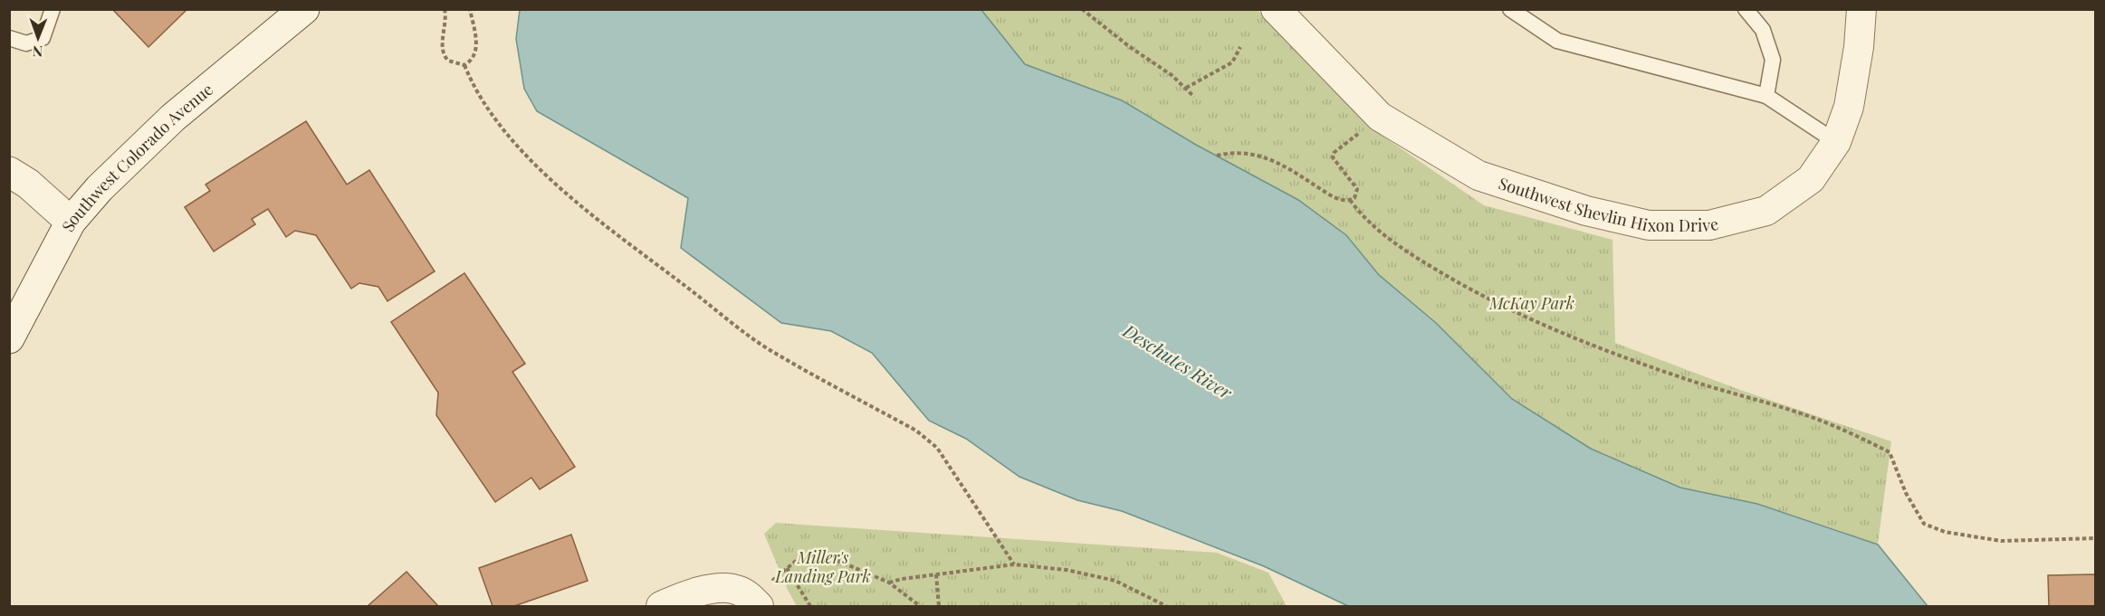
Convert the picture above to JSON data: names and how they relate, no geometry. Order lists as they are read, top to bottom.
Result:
{
  "streets": {
    "main road": ["Southwest Colorado Avenue"],
    "street": ["Southwest Shevlin Hixon Drive"]
  },
  "water": ["Deschutes River"],
  "parks": ["McKay Park", "Miller's Landing Park"],
  "north": "bottom"
}
